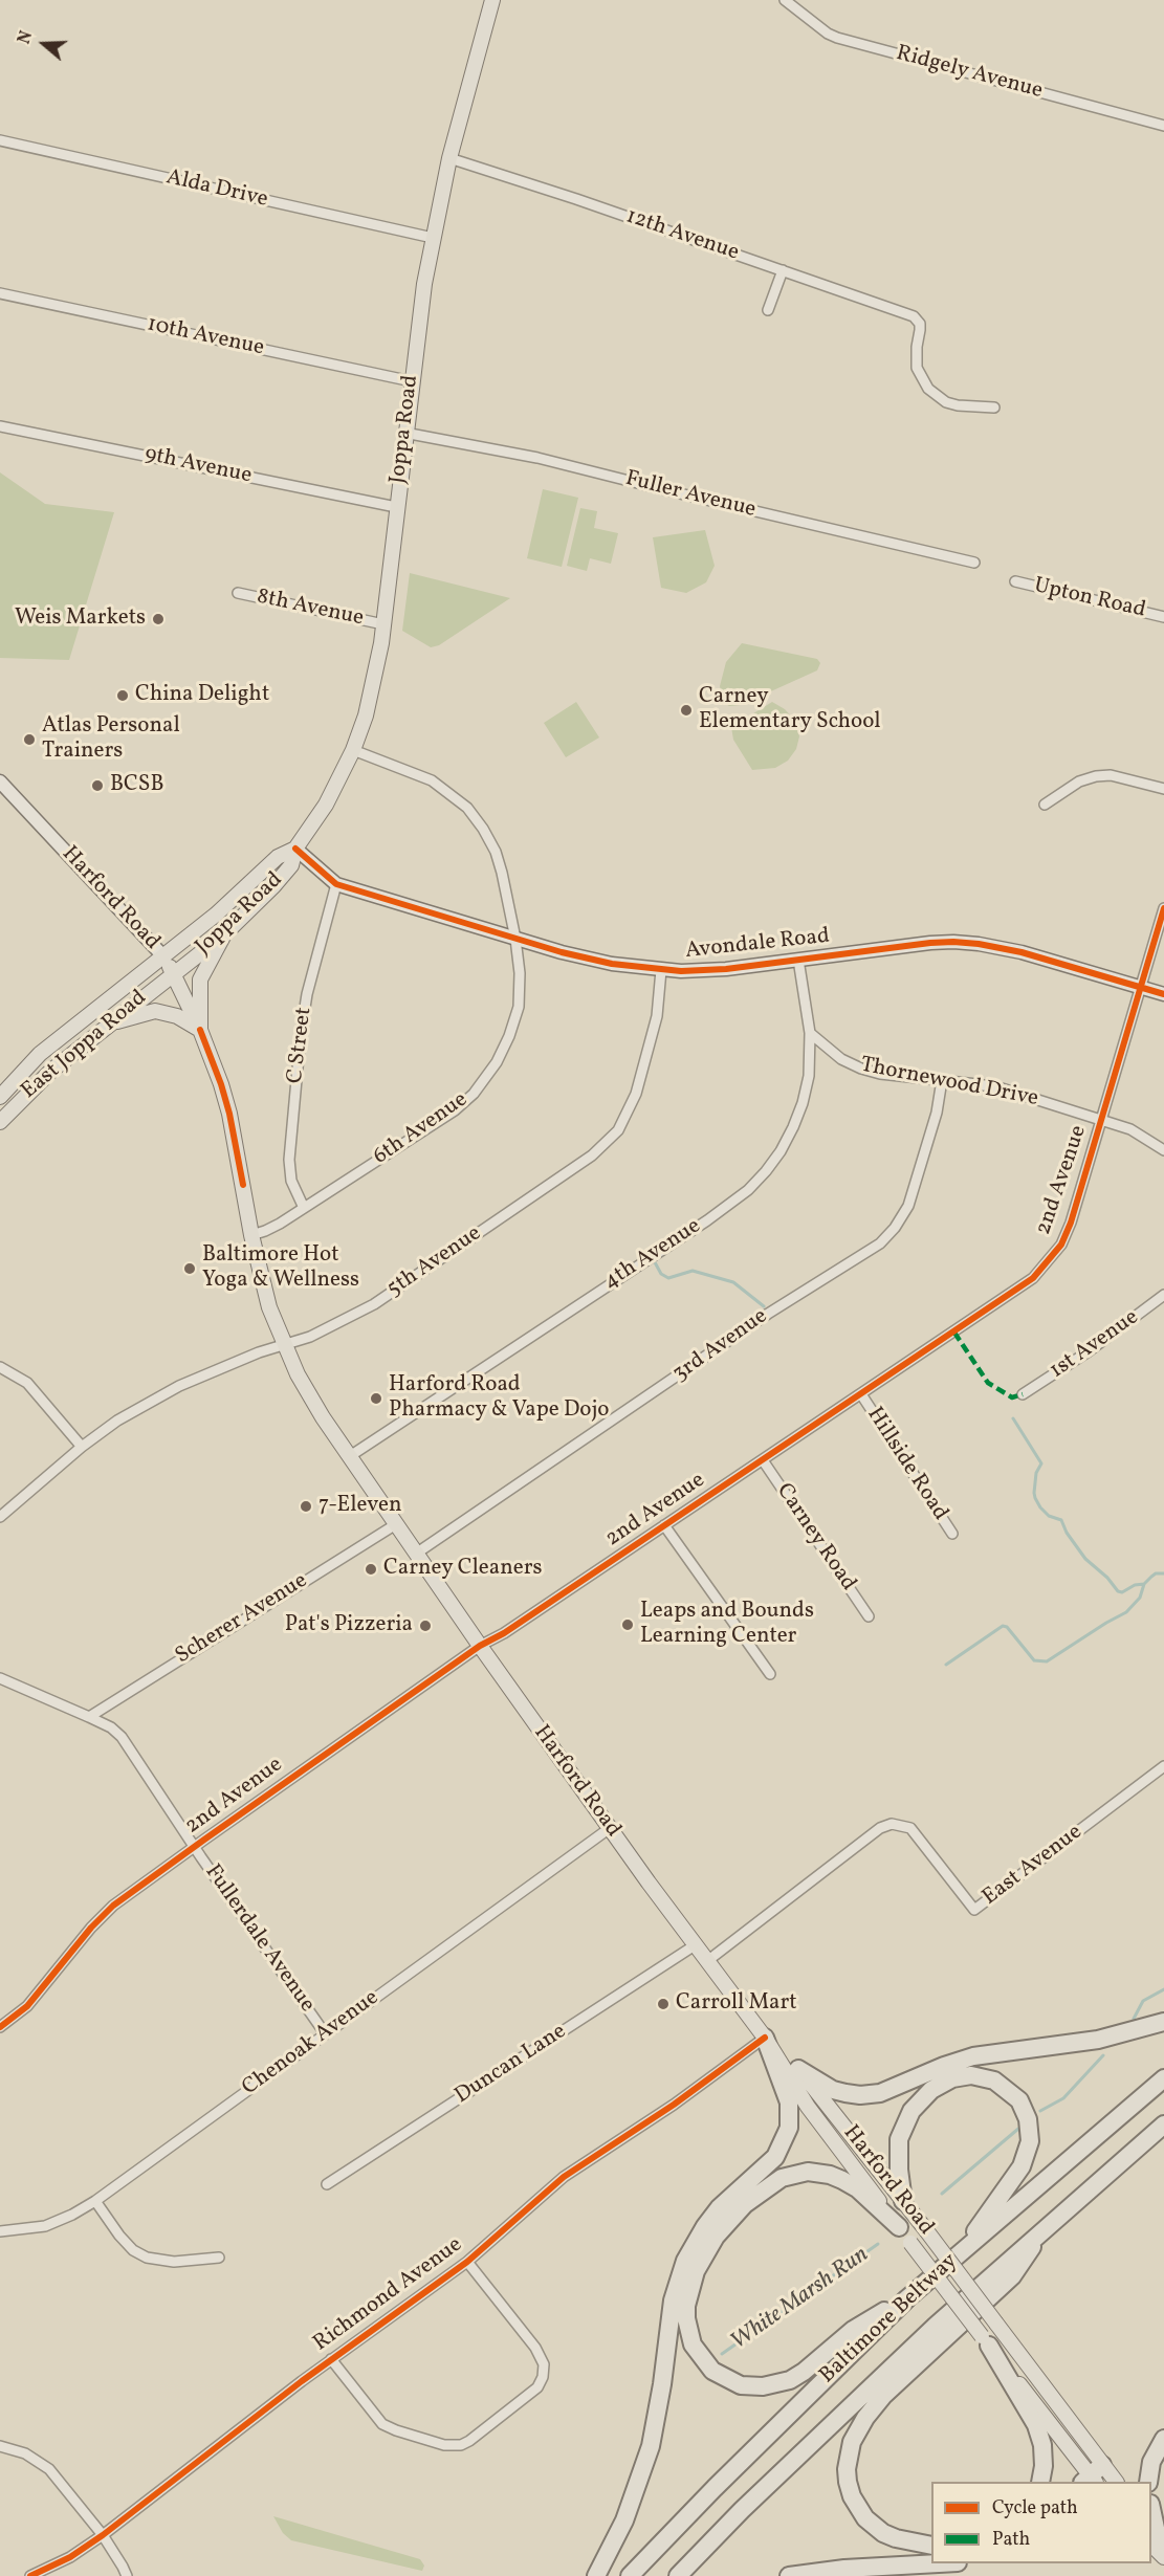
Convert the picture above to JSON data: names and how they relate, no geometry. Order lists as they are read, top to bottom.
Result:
{
  "streets": {
    "highway": ["Baltimore Beltway"],
    "main road": ["Joppa Road", "Harford Road", "East Joppa Road"],
    "street": [
      "Ridgely Avenue",
      "Alda Drive",
      "12th Avenue",
      "10th Avenue",
      "9th Avenue",
      "Fuller Avenue",
      "Upton Road",
      "8th Avenue",
      "Avondale Road",
      "C Street",
      "Thornewood Drive",
      "6th Avenue",
      "2nd Avenue",
      "4th Avenue",
      "5th Avenue",
      "1st Avenue",
      "3rd Avenue",
      "Hillside Road",
      "Carney Road",
      "Scherer Avenue",
      "East Avenue",
      "Fullerdale Avenue",
      "Chenoak Avenue",
      "Duncan Lane",
      "Richmond Avenue"
    ]
  },
  "crossings": [
    ["Alda Drive", "Joppa Road"],
    ["12th Avenue", "Joppa Road"],
    ["10th Avenue", "Joppa Road"],
    ["Joppa Road", "9th Avenue"],
    ["Joppa Road", "Fuller Avenue"],
    ["Joppa Road", "8th Avenue"],
    ["Joppa Road", "Harford Road"],
    ["Joppa Road", "Avondale Road"],
    ["Joppa Road", "East Joppa Road"],
    ["Joppa Road", "6th Avenue"],
    ["Harford Road", "East Joppa Road"],
    ["Harford Road", "6th Avenue"],
    ["Harford Road", "2nd Avenue"],
    ["Harford Road", "4th Avenue"],
    ["Harford Road", "5th Avenue"],
    ["Harford Road", "3rd Avenue"],
    ["Harford Road", "Scherer Avenue"],
    ["Harford Road", "East Avenue"],
    ["Harford Road", "Chenoak Avenue"],
    ["Harford Road", "Duncan Lane"],
    ["Harford Road", "Richmond Avenue"],
    ["Avondale Road", "C Street"],
    ["Avondale Road", "6th Avenue"],
    ["Avondale Road", "2nd Avenue"],
    ["Avondale Road", "4th Avenue"],
    ["Avondale Road", "5th Avenue"],
    ["C Street", "6th Avenue"],
    ["Thornewood Drive", "2nd Avenue"],
    ["Thornewood Drive", "4th Avenue"],
    ["Thornewood Drive", "3rd Avenue"],
    ["2nd Avenue", "Hillside Road"],
    ["2nd Avenue", "Carney Road"],
    ["2nd Avenue", "Fullerdale Avenue"],
    ["Scherer Avenue", "Fullerdale Avenue"],
    ["Fullerdale Avenue", "Chenoak Avenue"]
  ],
  "water": ["White Marsh Run"],
  "places": [
    "Weis Markets",
    "China Delight",
    "Carney Elementary School",
    "Atlas Personal Trainers",
    "BCSB",
    "Baltimore Hot Yoga & Wellness",
    "Harford Road Pharmacy & Vape Dojo",
    "7-Eleven",
    "Carney Cleaners",
    "Leaps and Bounds Learning Center",
    "Pat's Pizzeria",
    "Carroll Mart"
  ],
  "legend": ["Cycle path", "Path"],
  "north": "left"
}
